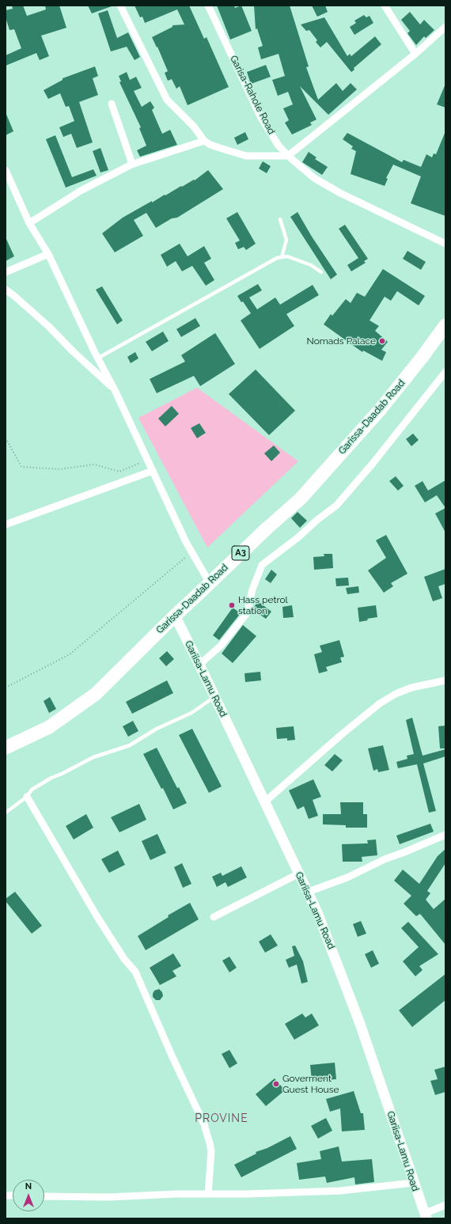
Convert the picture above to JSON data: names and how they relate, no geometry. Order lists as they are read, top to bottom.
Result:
{
  "streets": {
    "highway": ["Garissa-Daadab Road", "A3"],
    "street": ["Garisa-Rahole Road", "Gariisa-Lamu Road"]
  },
  "crossings": [
    ["Garissa-Daadab Road", "Gariisa-Lamu Road"]
  ],
  "districts": ["PROVINE"],
  "places": ["Nomads Palace", "Hass petrol station", "Goverment Guest House"],
  "north": "top"
}
